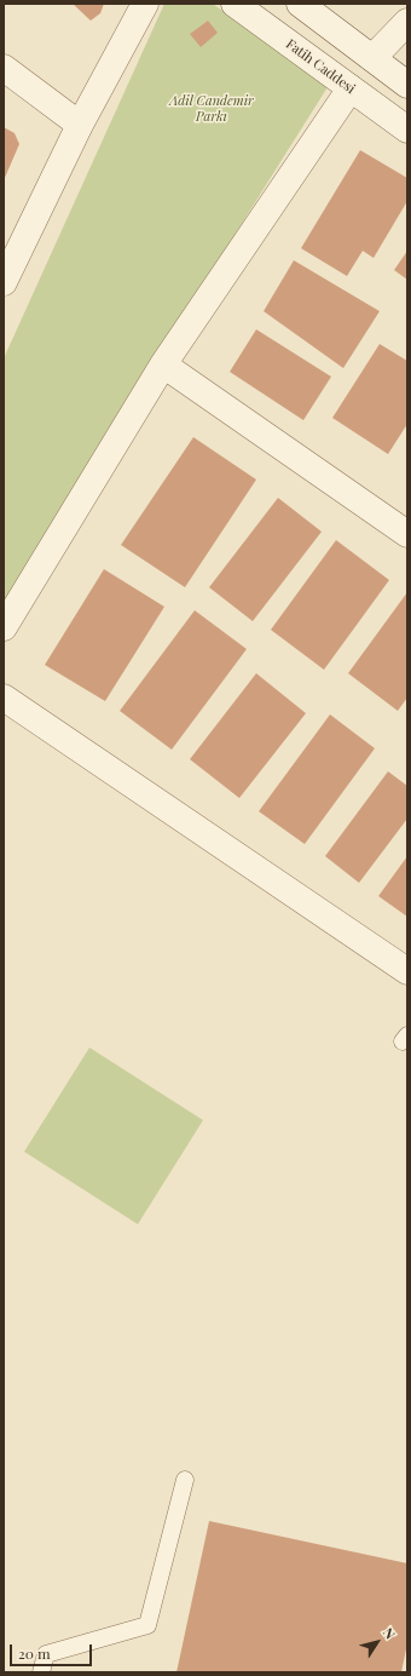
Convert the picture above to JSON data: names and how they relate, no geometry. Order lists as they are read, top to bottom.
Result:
{
  "streets": {
    "street": ["Fatih Caddesi"]
  },
  "parks": ["Adil Candemir Parkı"],
  "scale_bar": "20 m",
  "north": "top right"
}
